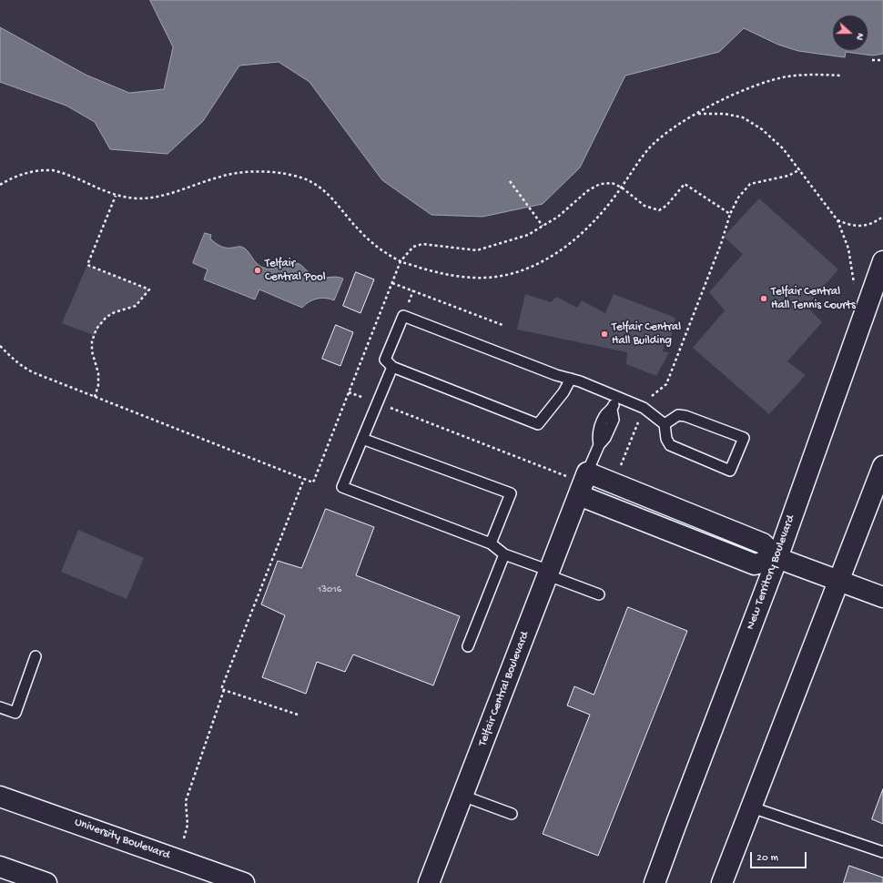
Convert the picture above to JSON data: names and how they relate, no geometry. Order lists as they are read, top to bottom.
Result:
{
  "streets": {
    "main road": ["New Territory Boulevard", "Telfair Central Boulevard", "University Boulevard"]
  },
  "places": ["Telfair Central Pool", "Telfair Central Hall Tennis Courts", "Telfair Central Hall Building"],
  "house_numbers": ["13016"],
  "scale_bar": "20 m",
  "north": "right"
}
